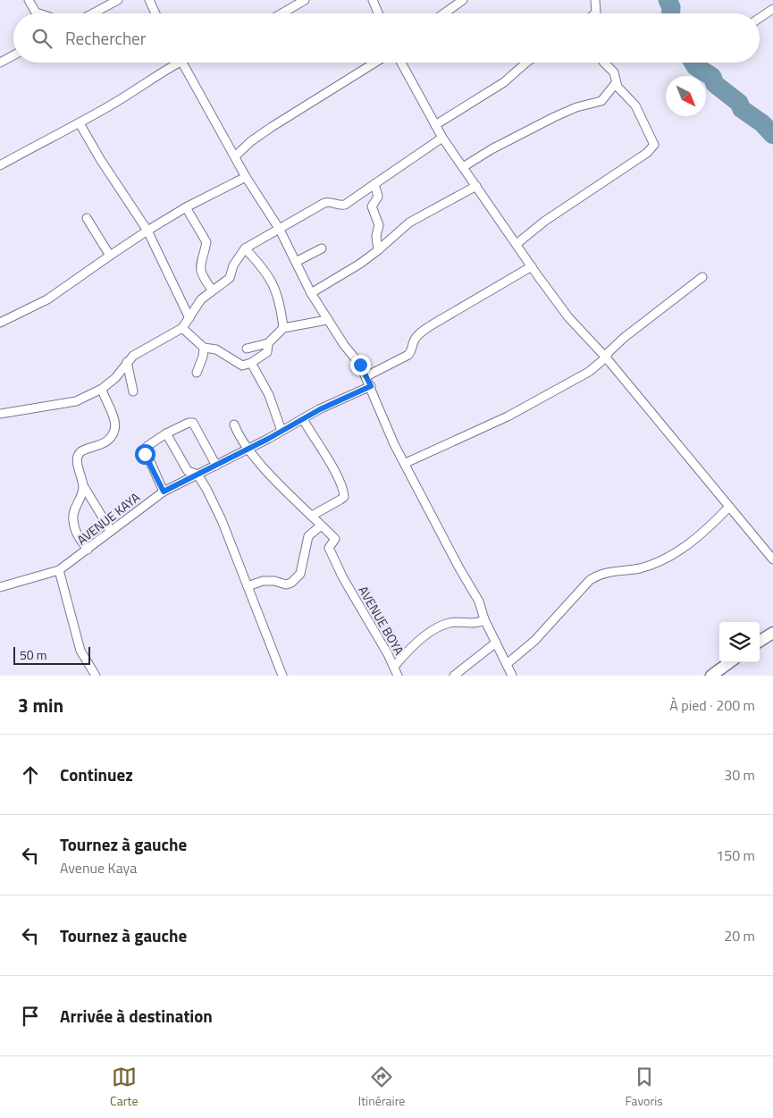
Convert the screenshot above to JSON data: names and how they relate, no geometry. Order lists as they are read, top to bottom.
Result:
{
  "streets": {
    "street": ["AVENUE KAYA", "AVENUE BOYA"]
  },
  "scale_bar": "50 m",
  "north": "bottom right",
  "page": {
    "search": "Rechercher",
    "scale": "50 m",
    "heading": ["3 min", "À pied · 200 m"],
    "list": [
      ["Continuez", "30 m"],
      ["Tournez à gauche", "Avenue Kaya", "150 m"],
      ["Tournez à gauche", "20 m"],
      "Arrivée à destination"
    ],
    "nav": ["Carte", "Itinéraire", "Favoris"]
  }
}
